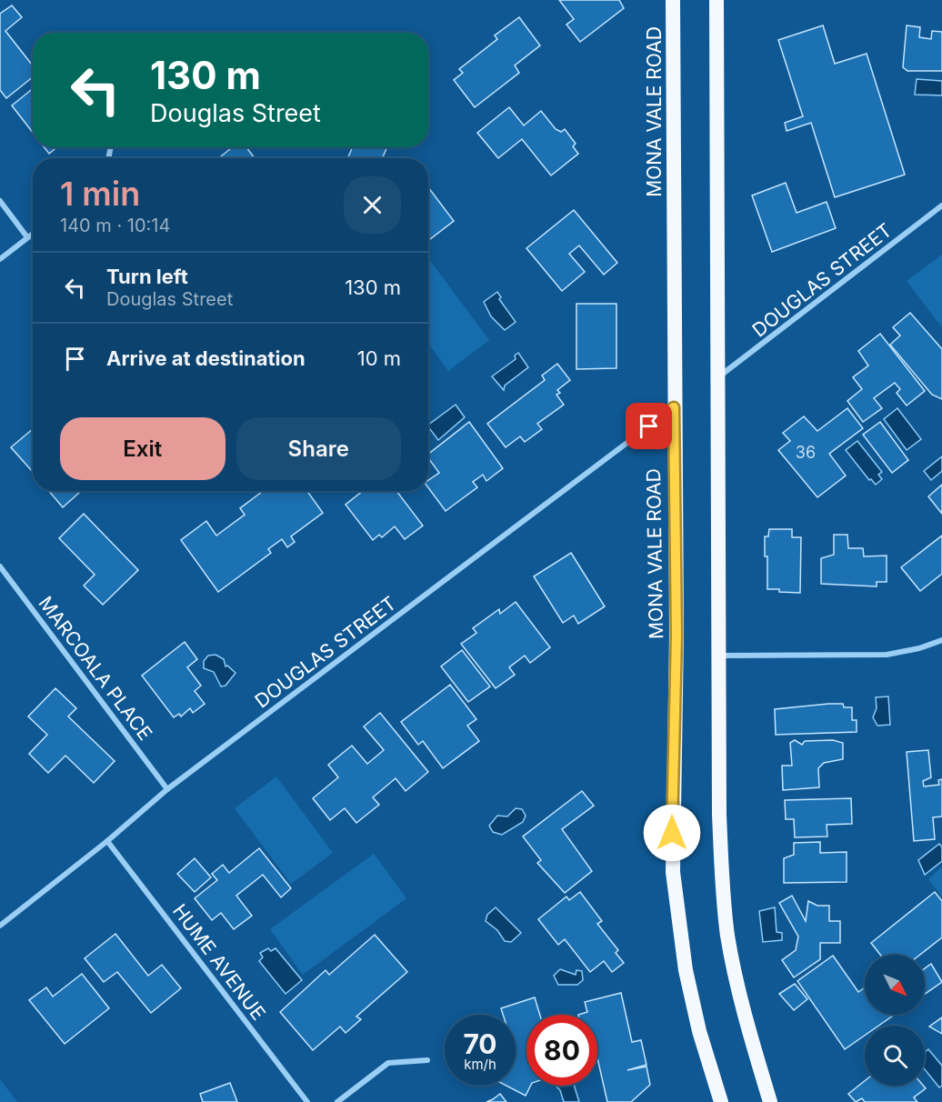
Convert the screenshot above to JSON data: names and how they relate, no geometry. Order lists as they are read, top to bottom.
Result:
{
  "streets": {
    "highway": ["MONA VALE ROAD"],
    "street": ["DOUGLAS STREET", "MARCOALA PLACE", "HUME AVENUE"]
  },
  "crossings": [
    ["MONA VALE ROAD", "DOUGLAS STREET"],
    ["DOUGLAS STREET", "MARCOALA PLACE"],
    ["DOUGLAS STREET", "HUME AVENUE"]
  ],
  "house_numbers": ["36"],
  "north": "bottom right",
  "page": {
    "turn": ["130 m", "Douglas Street"],
    "heading": ["1 min", "140 m · 10:14"],
    "list": [
      {
        "name": "Turn left",
        "note": "Douglas Street",
        "value": "130 m"
      },
      {
        "name": "Arrive at destination",
        "value": "10 m"
      }
    ],
    "buttons": ["Exit", "Share"],
    "speed": "70 km/h",
    "limit": "80"
  }
}
